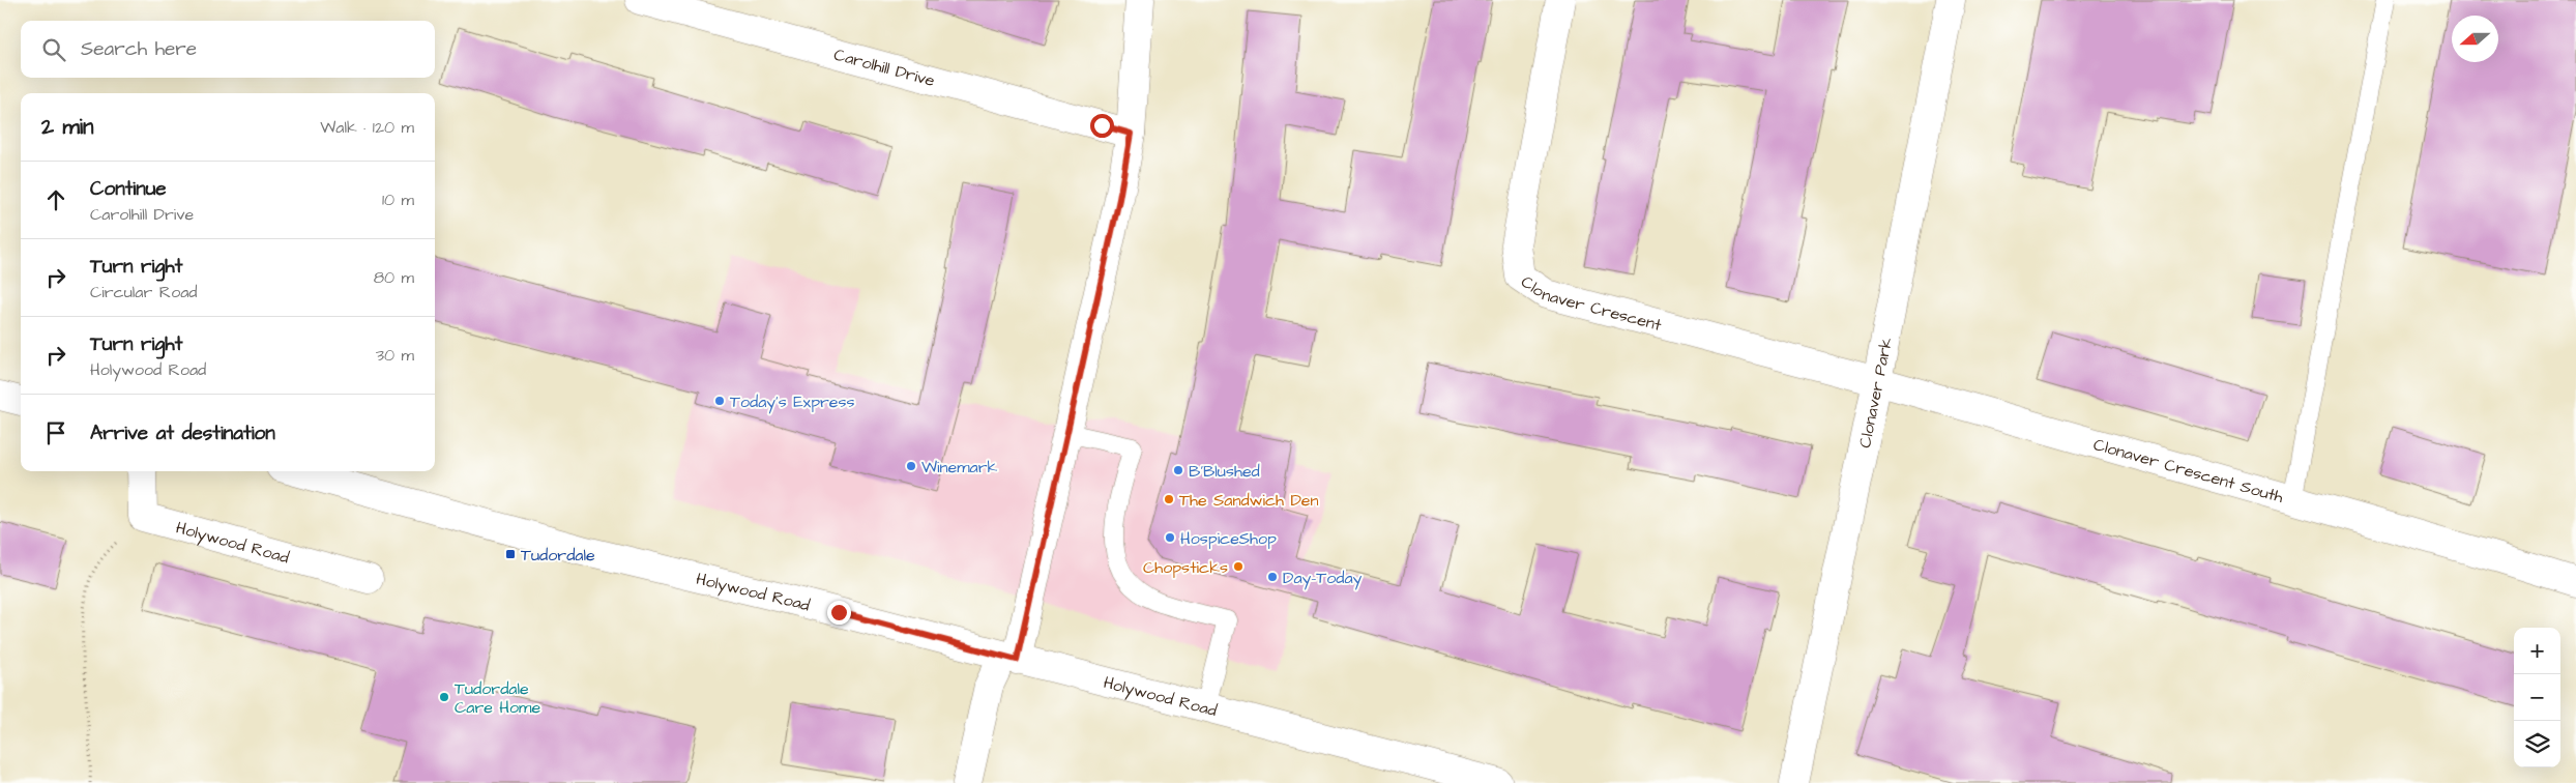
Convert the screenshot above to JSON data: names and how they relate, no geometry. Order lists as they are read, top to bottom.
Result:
{
  "streets": {
    "street": [
      "Carolhill Drive",
      "Clonaver Crescent",
      "Clonaver Park",
      "Clonaver Crescent South",
      "Holywood Road"
    ]
  },
  "crossings": [
    ["Clonaver Crescent", "Clonaver Park"],
    ["Clonaver Crescent", "Clonaver Crescent South"],
    ["Clonaver Park", "Clonaver Crescent South"]
  ],
  "places": {
    "other": [
      "Today's Express",
      "Winemark",
      "B'Blushed",
      "The Sandwich Den",
      "HospiceShop",
      "Chopsticks",
      "Day-Today",
      "Tudordale Care Home"
    ],
    "transit": ["Tudordale"]
  },
  "north": "left",
  "page": {
    "search": "Search here",
    "heading": ["2 min", "Walk · 120 m"],
    "list": [
      ["Continue", "Carolhill Drive", "10 m"],
      ["Turn right", "Circular Road", "80 m"],
      ["Turn right", "Holywood Road", "30 m"],
      "Arrive at destination"
    ],
    "map_buttons": ["+", "−"]
  }
}
